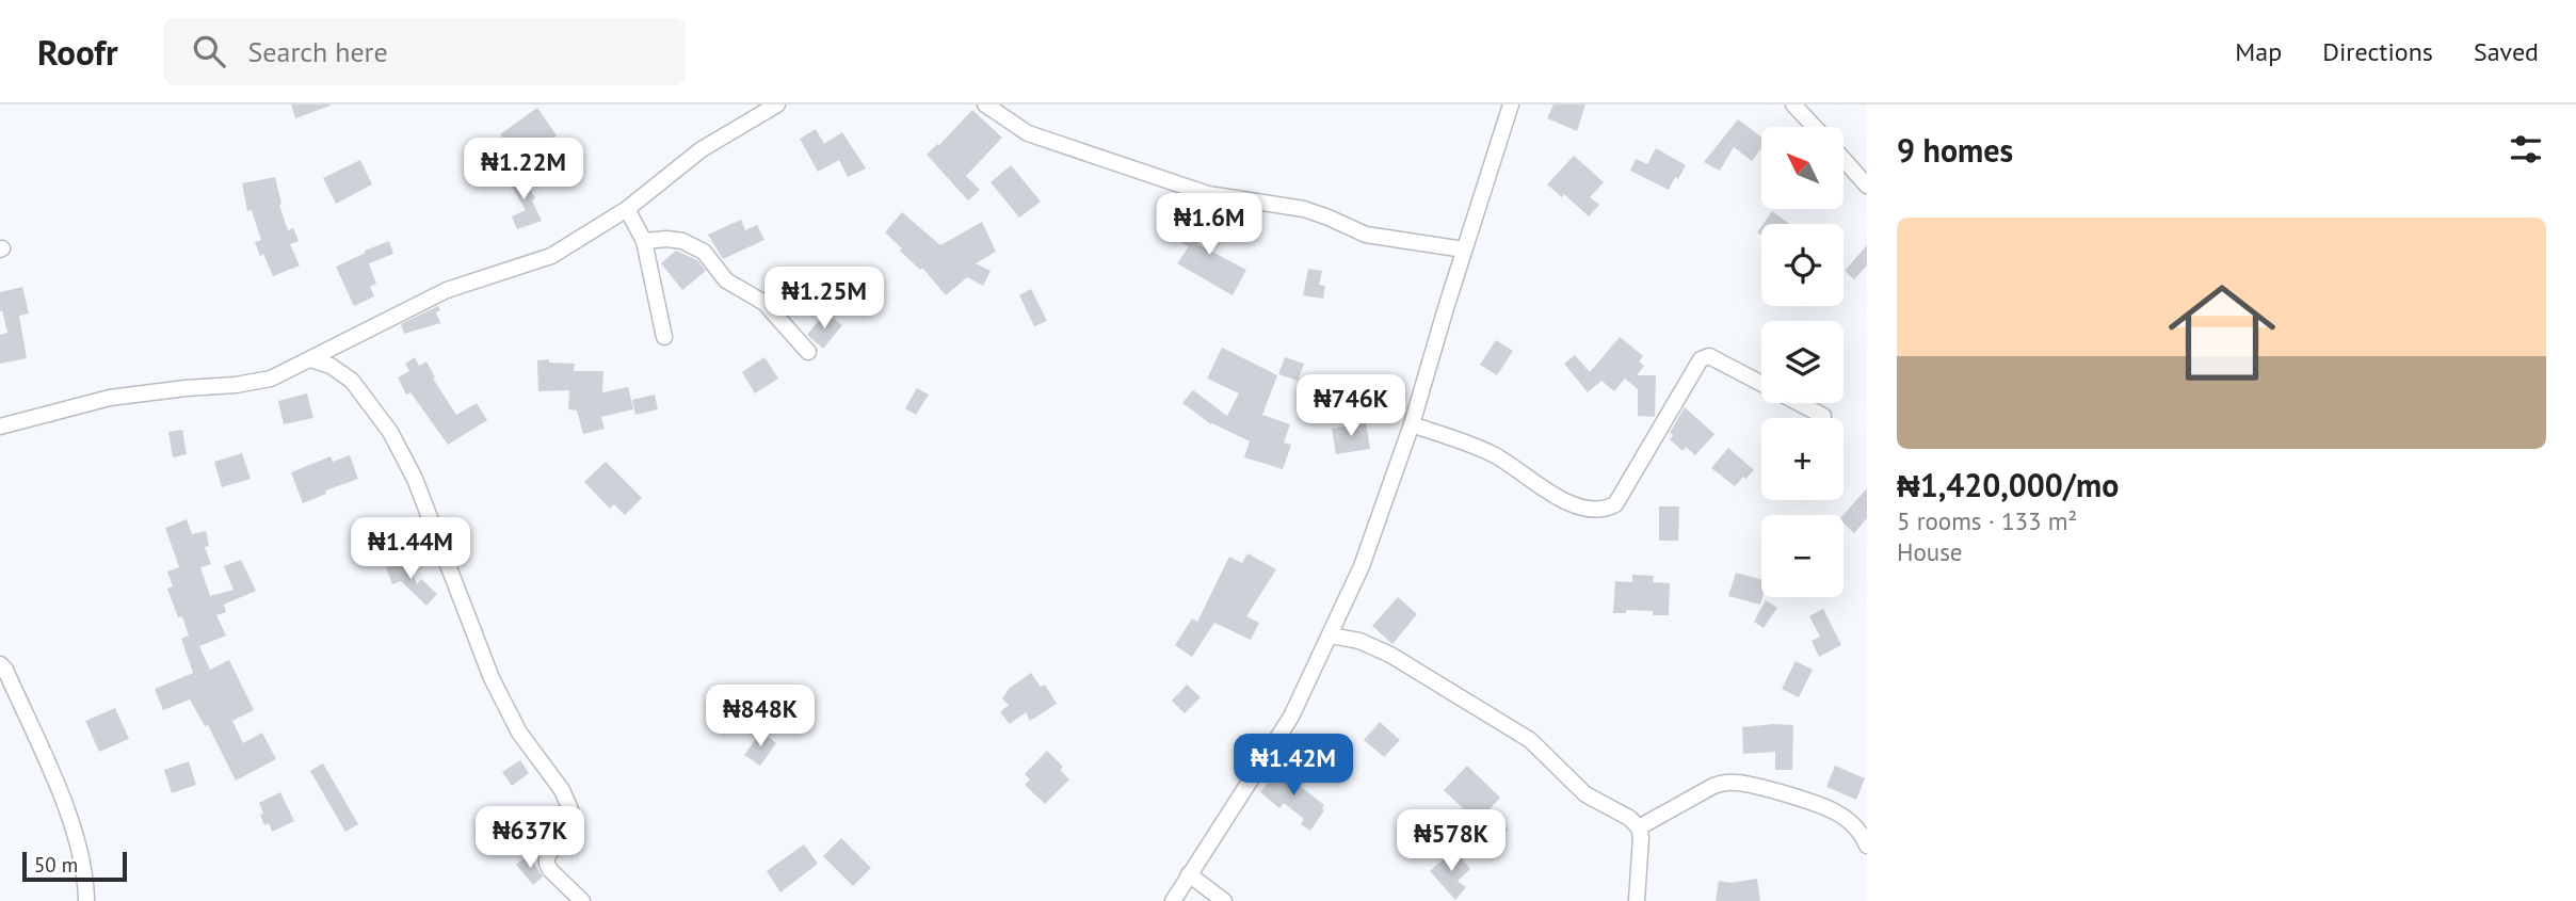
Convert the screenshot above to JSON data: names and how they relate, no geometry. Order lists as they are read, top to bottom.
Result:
{
  "scale_bar": "50 m",
  "north": "top left",
  "page": {
    "header": "Roofr",
    "search": "Search here",
    "nav": ["Map", "Directions", "Saved"],
    "heading": "9 homes",
    "map_buttons": ["+", "−"],
    "price": [
      "₦1.22M",
      "₦1.6M",
      "₦1.25M",
      "₦746K",
      "₦1.44M",
      "₦848K",
      "₦1.42M",
      "₦637K",
      "₦578K"
    ],
    "list": [
      {
        "name": "₦1,420,000/mo",
        "note": "5 rooms · 133 m² · House"
      }
    ],
    "scale": "50 m"
  }
}
